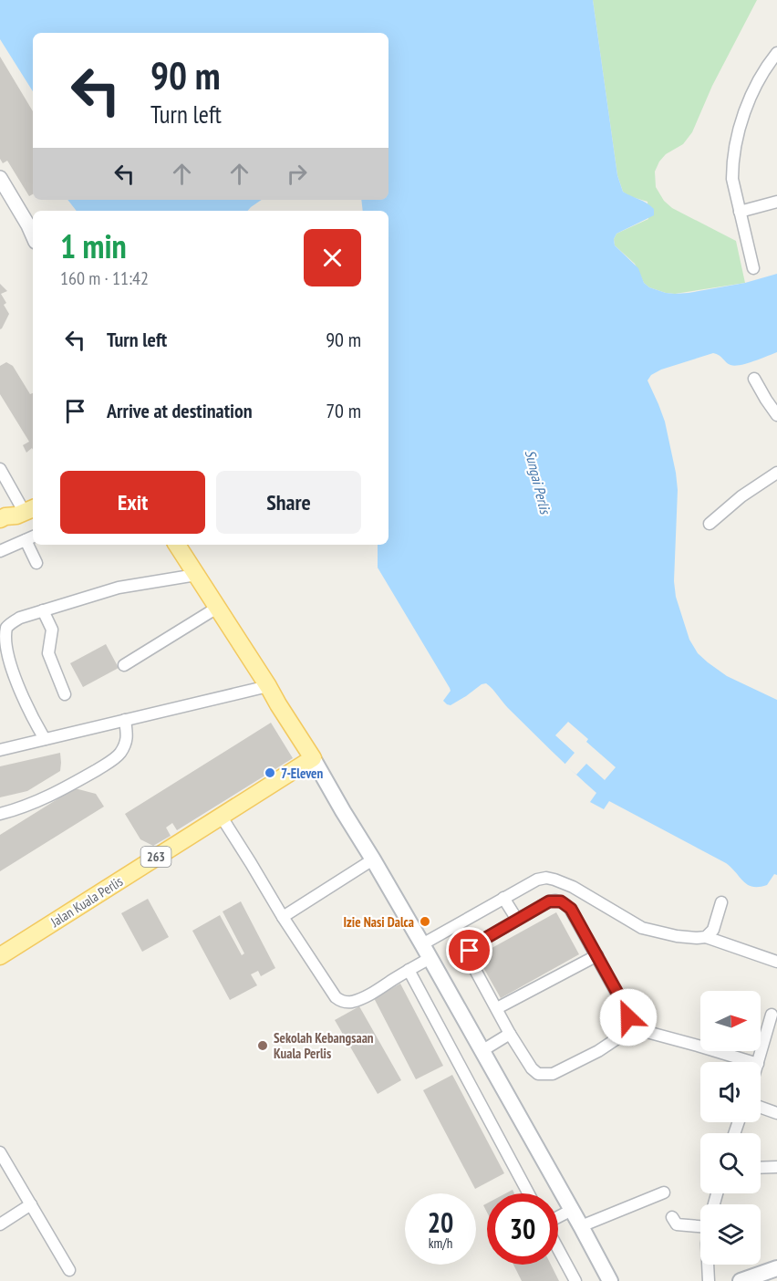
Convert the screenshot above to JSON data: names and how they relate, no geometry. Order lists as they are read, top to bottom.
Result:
{
  "streets": {
    "main road": ["263", "Jalan Kuala Perlis"]
  },
  "water": ["Sungai Perlis"],
  "places": ["7-Eleven", "Izie Nasi Dalca", "Sekolah Kebangsaan Kuala Perlis"],
  "north": "right",
  "page": {
    "turn": ["90 m", "Turn left"],
    "heading": ["1 min", "160 m · 11:42"],
    "list": [
      {
        "name": "Turn left",
        "value": "90 m"
      },
      {
        "name": "Arrive at destination",
        "value": "70 m"
      }
    ],
    "buttons": ["Exit", "Share"],
    "speed": "20 km/h",
    "limit": "30"
  }
}
